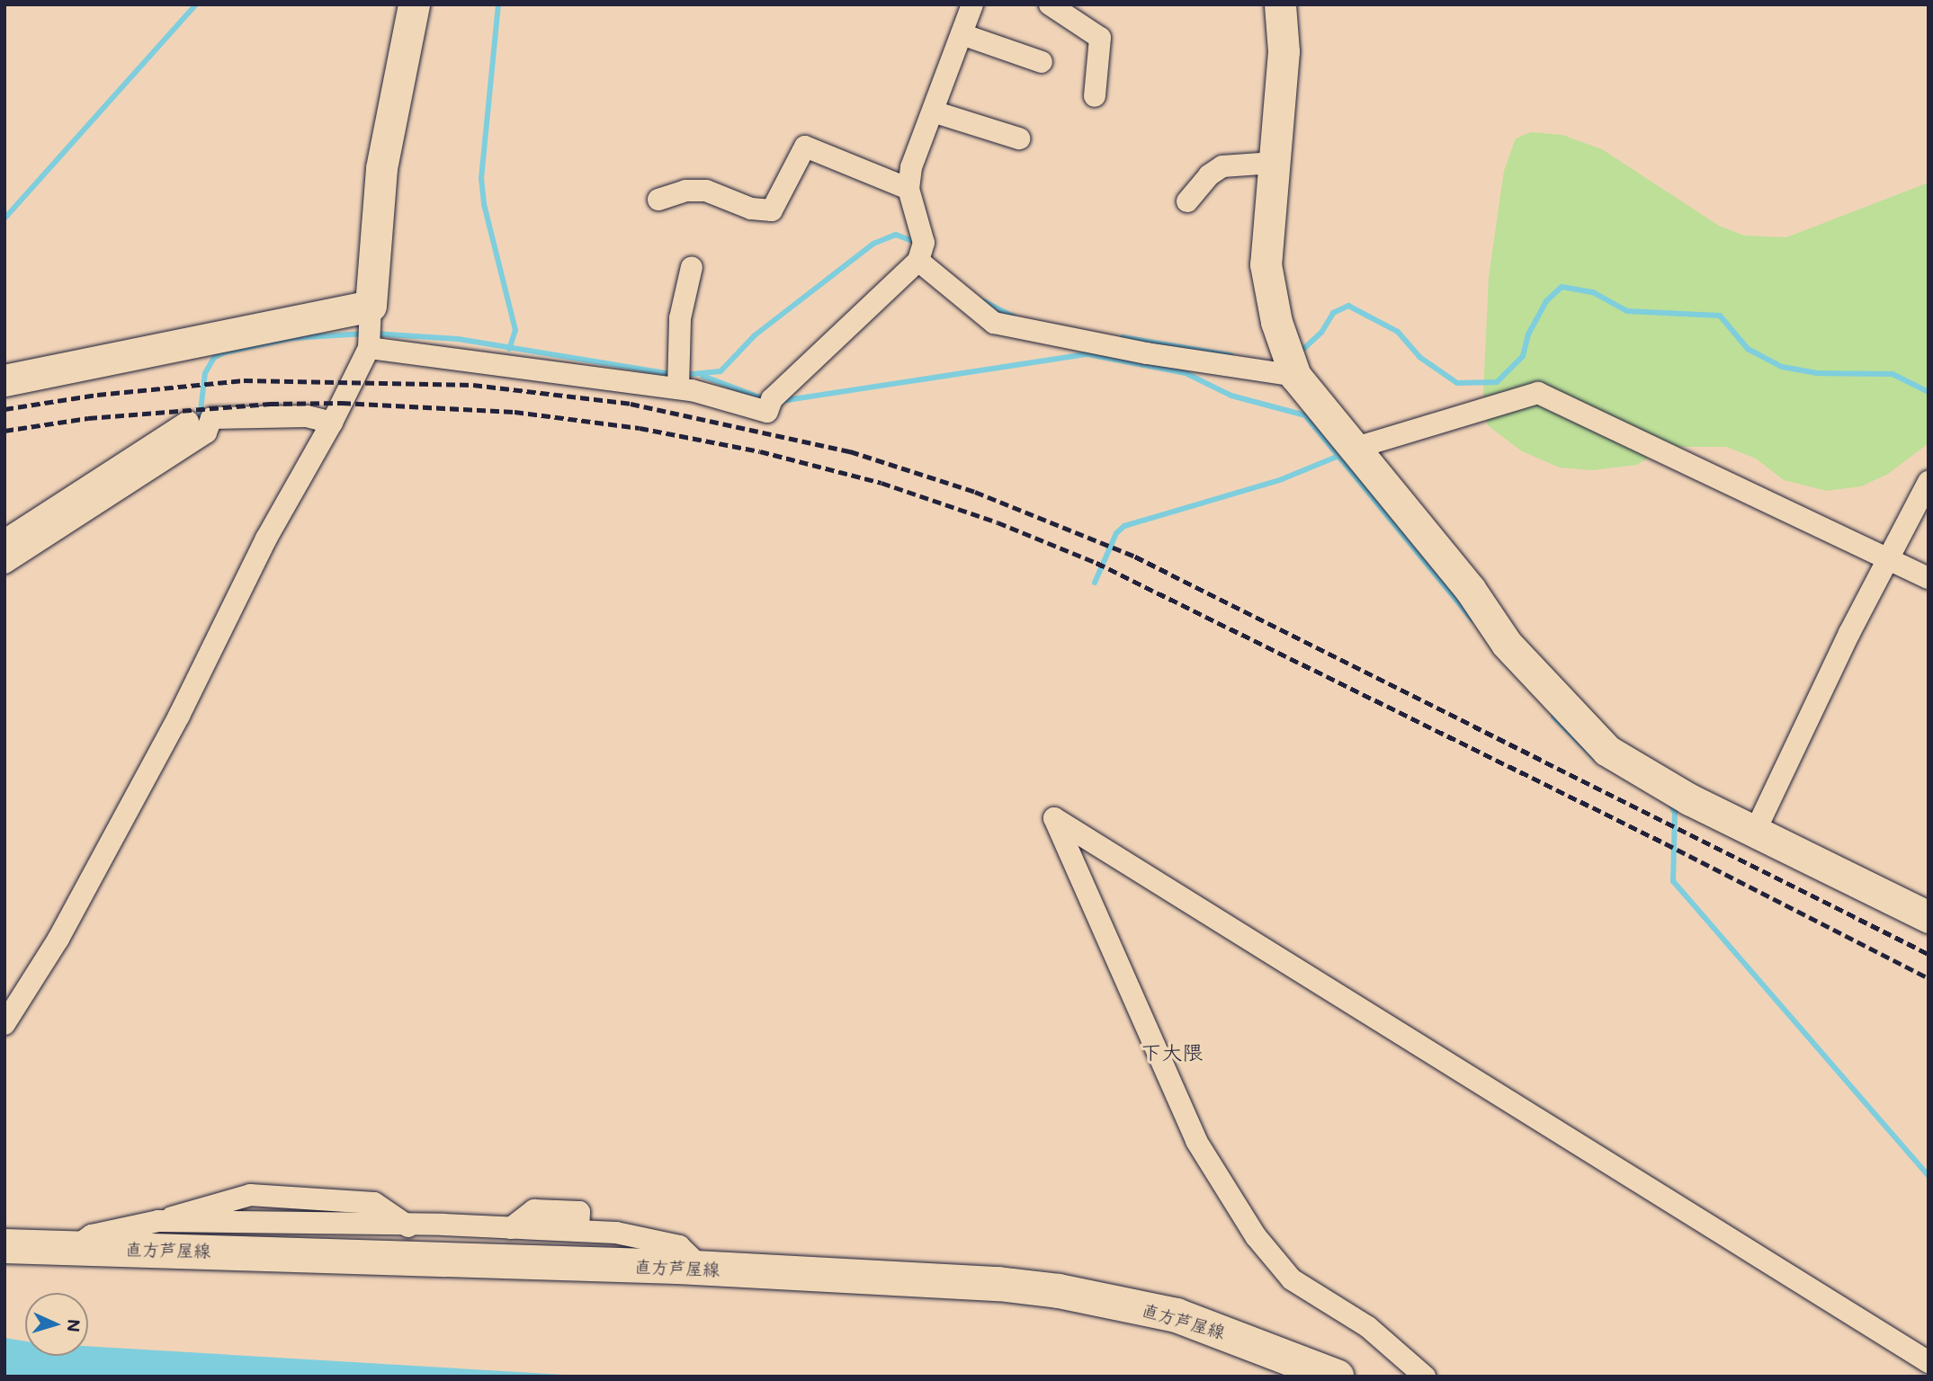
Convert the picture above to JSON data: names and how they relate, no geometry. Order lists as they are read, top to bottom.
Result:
{
  "streets": {
    "main road": ["直方芦屋線"]
  },
  "districts": ["下大隈"],
  "north": "right"
}
